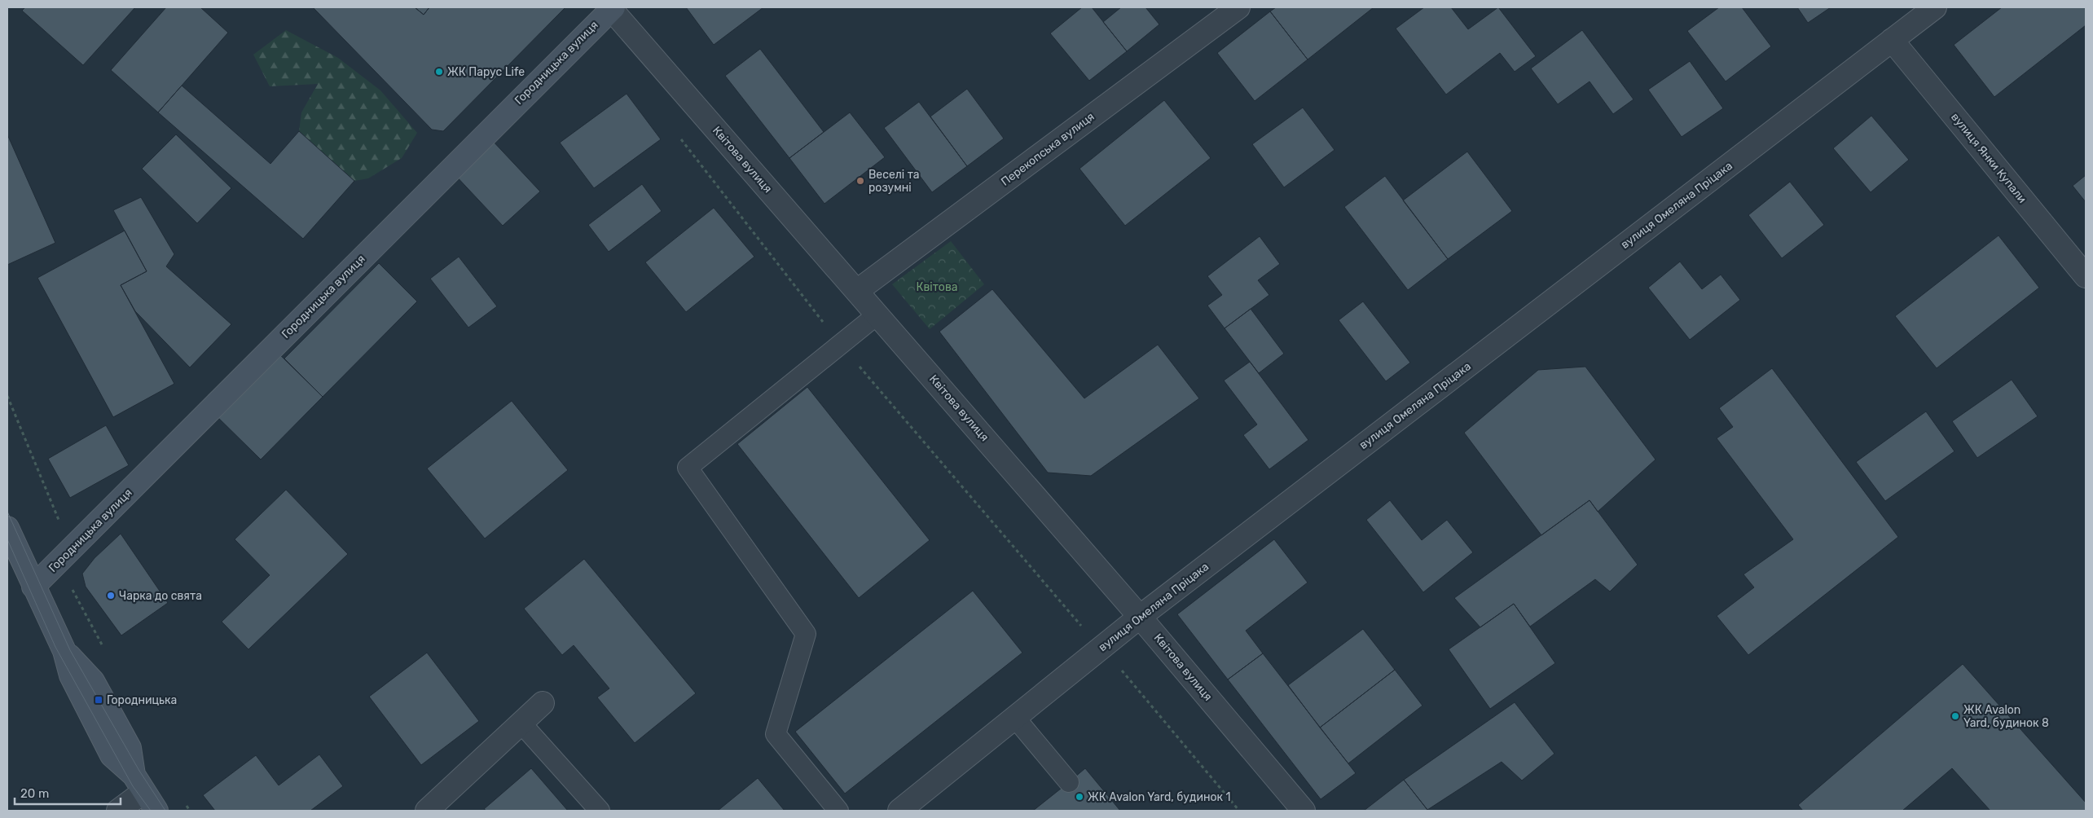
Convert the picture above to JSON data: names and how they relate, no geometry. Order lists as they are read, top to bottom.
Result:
{
  "streets": {
    "street": [
      "Городницька вулиця",
      "Перекопська вулиця",
      "вулиця Янки Купали",
      "Квітова вулиця",
      "вулиця Омеляна Пріцака"
    ]
  },
  "crossings": [
    ["Городницька вулиця", "Квітова вулиця"],
    ["Перекопська вулиця", "Квітова вулиця"],
    ["вулиця Янки Купали", "вулиця Омеляна Пріцака"],
    ["Квітова вулиця", "вулиця Омеляна Пріцака"]
  ],
  "parks": ["Квітова"],
  "places": {
    "other": [
      "ЖК Парус Life",
      "Веселі та розумні",
      "Чарка до свята",
      "ЖК Avalon Yard, будинок 8",
      "ЖК Avalon Yard, будинок 1"
    ],
    "transit": ["Городницька"]
  },
  "scale_bar": "20 m"
}
